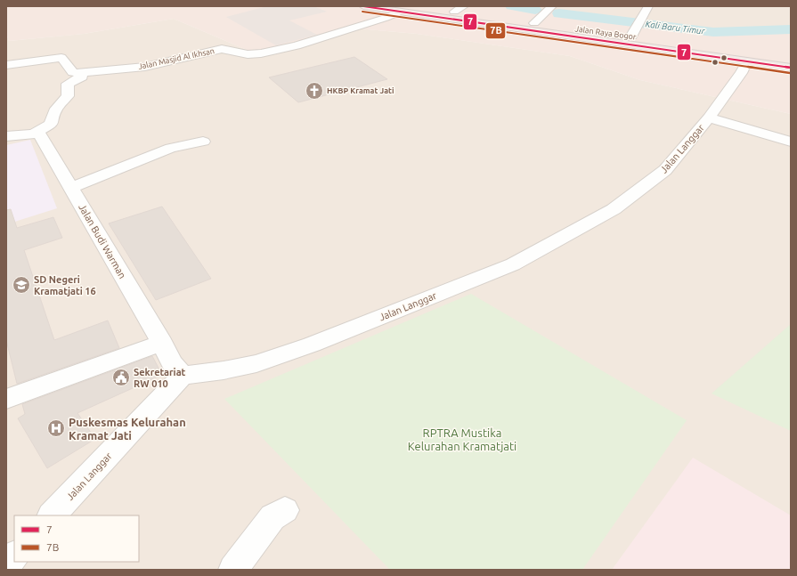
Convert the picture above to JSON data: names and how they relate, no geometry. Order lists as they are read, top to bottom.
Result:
{
  "streets": {
    "highway": ["Jalan Raya Bogor"],
    "street": ["Jalan Masjid Al Ikhsan", "Jalan Langgar", "Jalan Budi Warman"]
  },
  "crossings": [
    ["Jalan Raya Bogor", "Jalan Masjid Al Ikhsan"],
    ["Jalan Raya Bogor", "Jalan Langgar"],
    ["Jalan Langgar", "Jalan Budi Warman"]
  ],
  "water": ["Kali Baru Timur"],
  "parks": ["RPTRA Mustika Kelurahan Kramatjati"],
  "places": {
    "church": ["HKBP Kramat Jati"],
    "school or university": ["SD Negeri Kramatjati 16"],
    "public building": ["Sekretariat RW 010"],
    "hospital": ["Puskesmas Kelurahan Kramat Jati"]
  },
  "lines": ["transit line 7", "transit line 7B"],
  "legend": ["7", "7B"]
}
